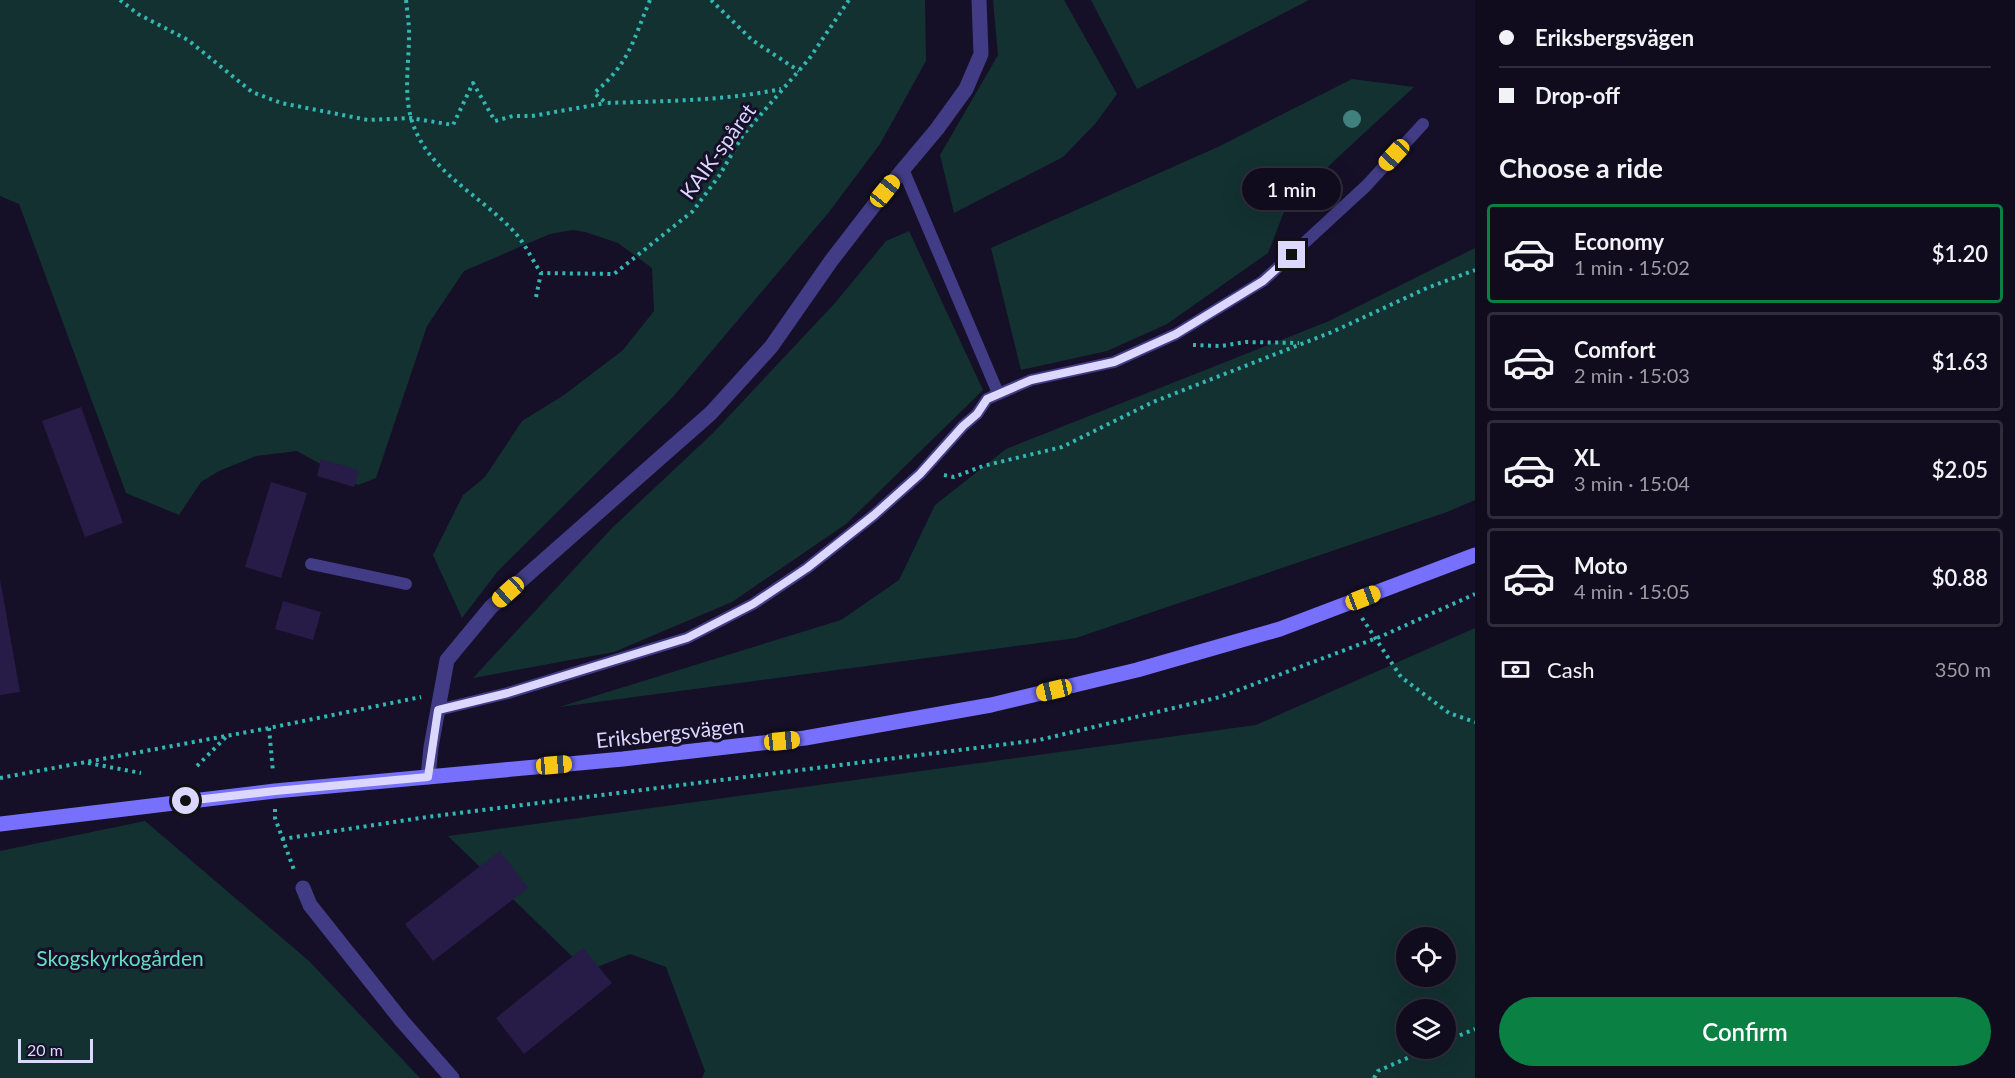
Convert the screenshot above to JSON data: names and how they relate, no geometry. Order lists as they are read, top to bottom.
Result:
{
  "streets": {
    "main road": ["Eriksbergsvägen"],
    "path": ["KAIK-spåret"]
  },
  "parks": ["Skogskyrkogården"],
  "scale_bar": "20 m",
  "page": {
    "banner": ["Eriksbergsvägen", "Drop-off"],
    "heading": "Choose a ride",
    "bubble": "1 min",
    "list": [
      {
        "name": "Economy",
        "note": "1 min · 15:02",
        "value": "$1.20"
      },
      {
        "name": "Comfort",
        "note": "2 min · 15:03",
        "value": "$1.63"
      },
      {
        "name": "XL",
        "note": "3 min · 15:04",
        "value": "$2.05"
      },
      {
        "name": "Moto",
        "note": "4 min · 15:05",
        "value": "$0.88"
      }
    ],
    "pay": ["Cash", "350 m"],
    "buttons": "Confirm",
    "scale": "20 m"
  }
}
